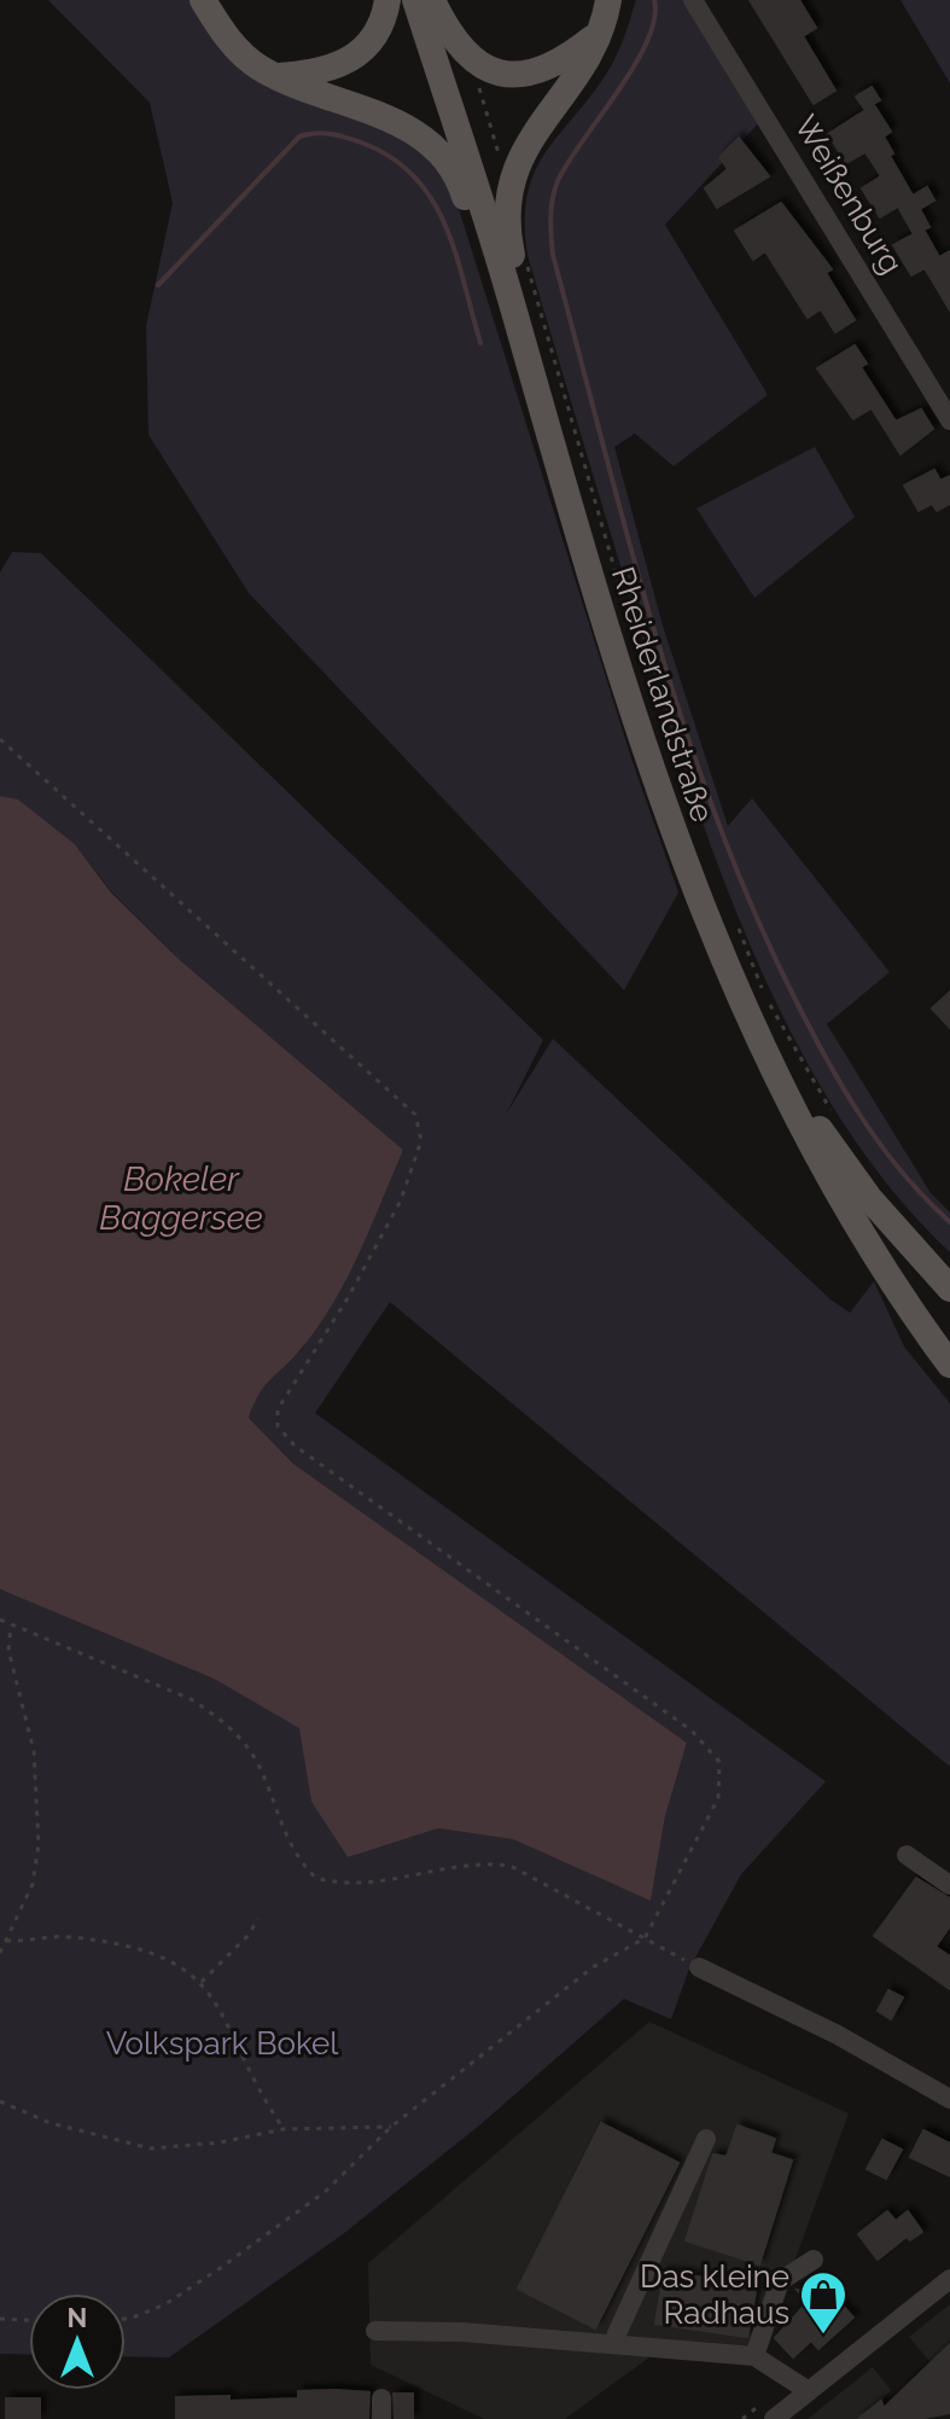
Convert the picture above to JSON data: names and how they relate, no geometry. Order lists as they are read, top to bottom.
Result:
{
  "streets": {
    "main road": ["Rheiderlandstraße"],
    "street": ["Weißenburg"]
  },
  "water": ["Bokeler Baggersee"],
  "parks": ["Volkspark Bokel"],
  "places": {
    "shop": ["Das kleine Radhaus"]
  },
  "north": "top"
}
